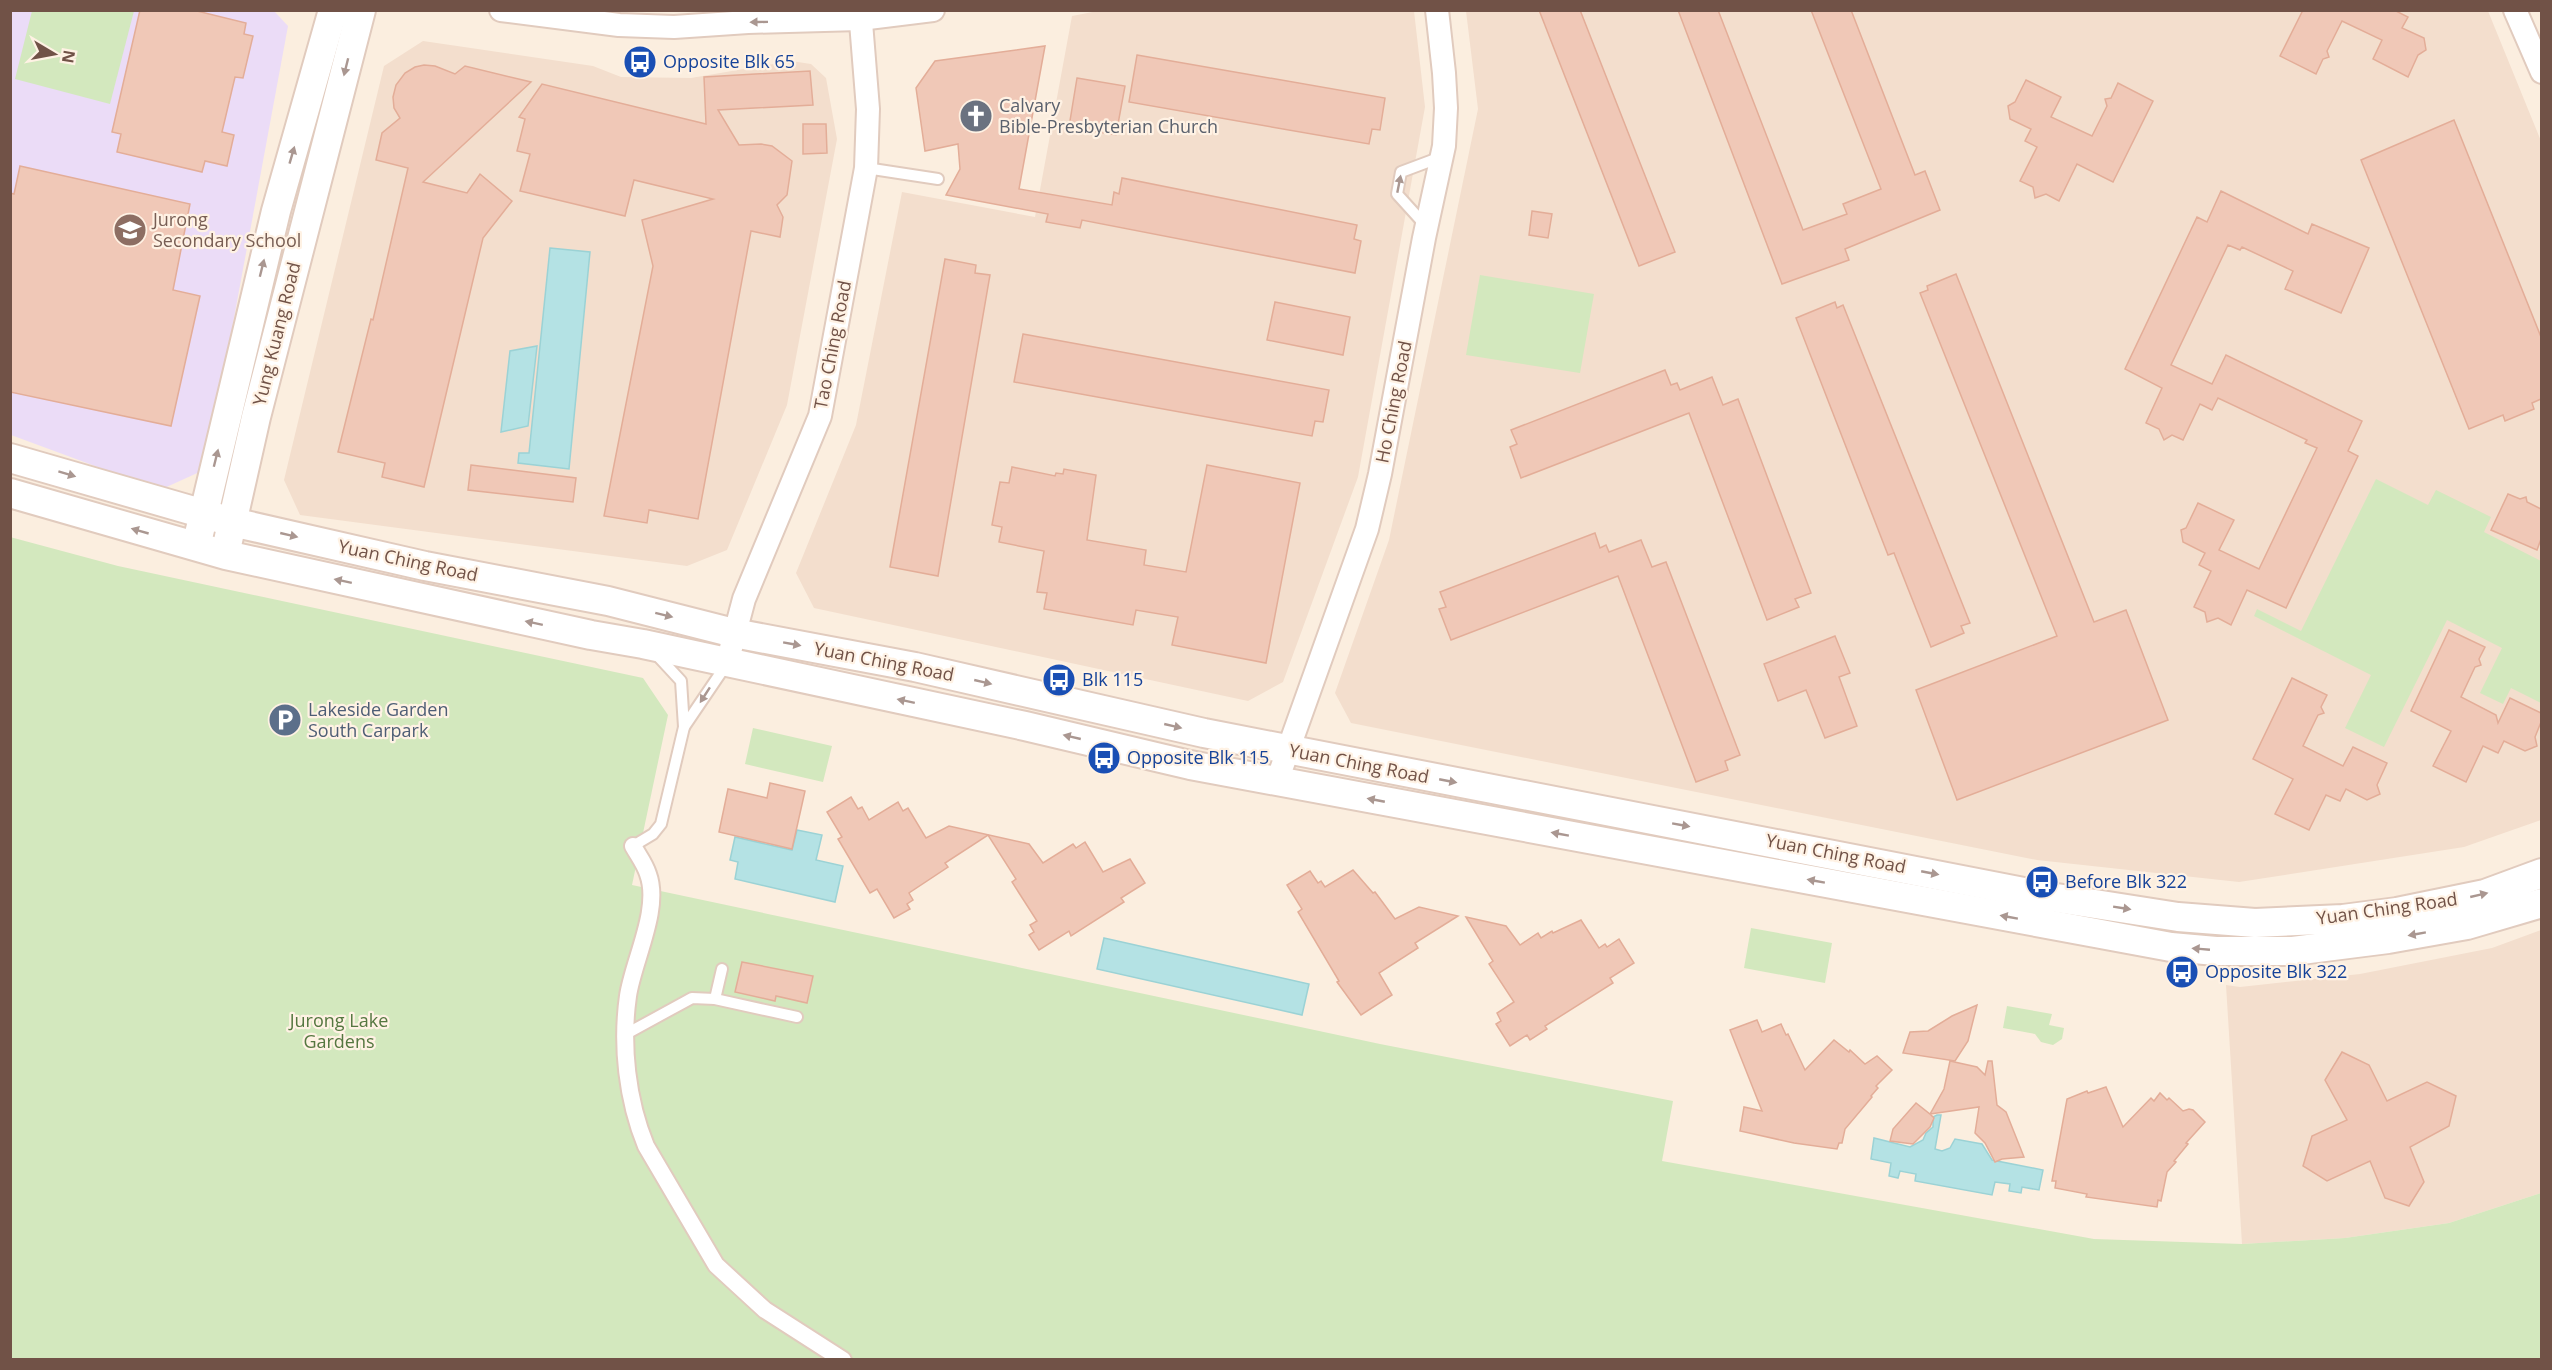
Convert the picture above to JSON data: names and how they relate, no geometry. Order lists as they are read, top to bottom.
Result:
{
  "streets": {
    "street": [
      "Yung Kuang Road",
      "Tao Ching Road",
      "Ho Ching Road",
      "Yuan Ching Road"
    ]
  },
  "crossings": [
    ["Yung Kuang Road", "Yuan Ching Road"],
    ["Tao Ching Road", "Yuan Ching Road"],
    ["Ho Ching Road", "Yuan Ching Road"]
  ],
  "parks": ["Jurong Lake Gardens"],
  "places": {
    "bus stop": [
      "Opposite Blk 65",
      "Blk 115",
      "Opposite Blk 115",
      "Before Blk 322",
      "Opposite Blk 322"
    ],
    "church": ["Calvary Bible-Presbyterian Church"],
    "school or university": ["Jurong Secondary School"],
    "parking": ["Lakeside Garden South Carpark"]
  },
  "north": "right"
}
